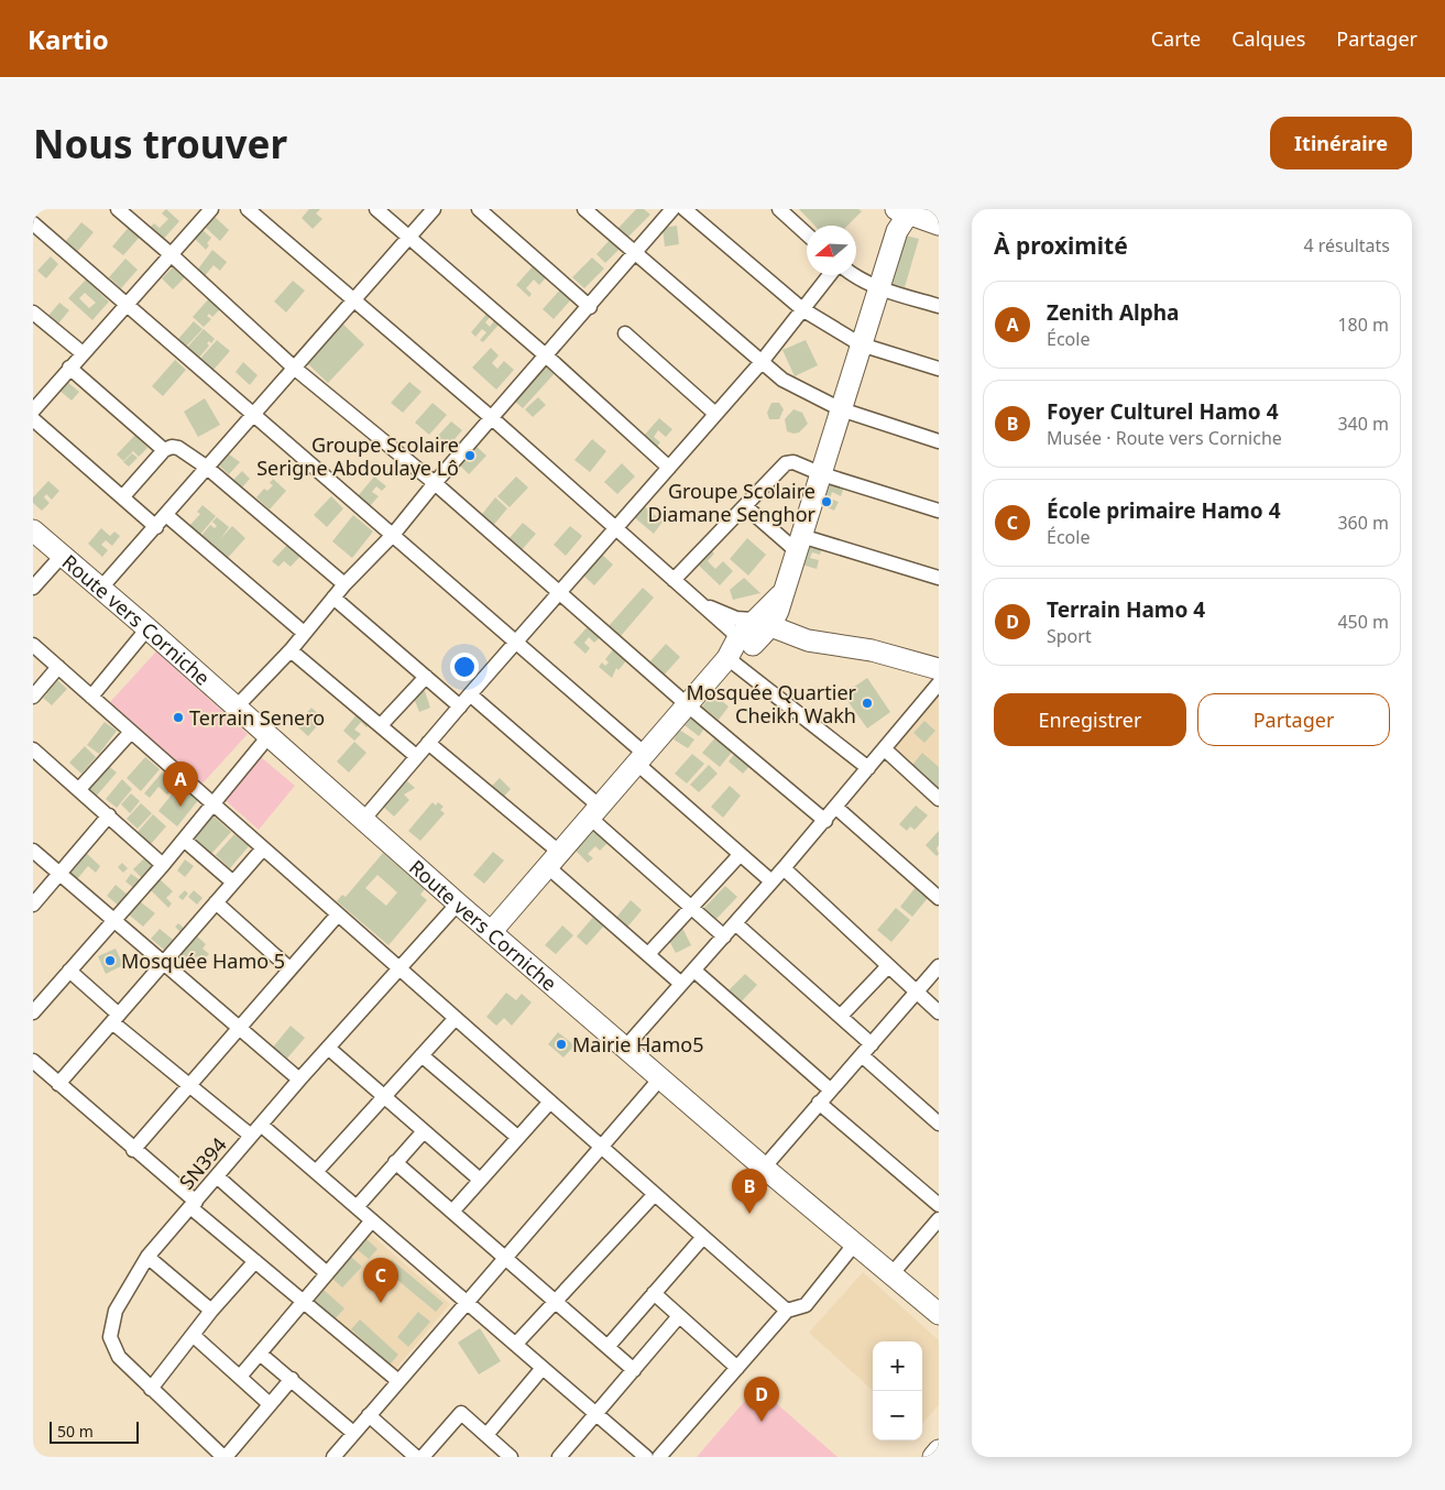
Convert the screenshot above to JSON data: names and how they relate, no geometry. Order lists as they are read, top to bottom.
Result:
{
  "streets": {
    "main road": ["Route vers Corniche"],
    "street": ["SN394"]
  },
  "crossings": [
    ["Route vers Corniche", "SN394"]
  ],
  "places": [
    "Groupe Scolaire Serigne Abdoulaye Lô",
    "Groupe Scolaire Diamane Senghor",
    "Mosquée Quartier Cheikh Wakh",
    "Terrain Senero",
    "Mosquée Hamo 5",
    "Mairie Hamo5"
  ],
  "scale_bar": "50 m",
  "north": "left",
  "page": {
    "header": "Kartio",
    "nav": ["Carte", "Calques", "Partager"],
    "buttons": [
      "Itinéraire",
      ["Enregistrer", "Partager"]
    ],
    "title": "Nous trouver",
    "heading": ["À proximité", "4 résultats"],
    "list": [
      {
        "mark": "A",
        "name": "Zenith Alpha",
        "note": "École",
        "value": "180 m"
      },
      {
        "mark": "B",
        "name": "Foyer Culturel Hamo 4",
        "note": "Musée · Route vers Corniche",
        "value": "340 m"
      },
      {
        "mark": "C",
        "name": "École primaire Hamo 4",
        "note": "École",
        "value": "360 m"
      },
      {
        "mark": "D",
        "name": "Terrain Hamo 4",
        "note": "Sport",
        "value": "450 m"
      }
    ],
    "pins": [
      "A",
      "B",
      "C",
      "D"
    ],
    "map_buttons": ["+", "−"],
    "scale": "50 m"
  }
}
